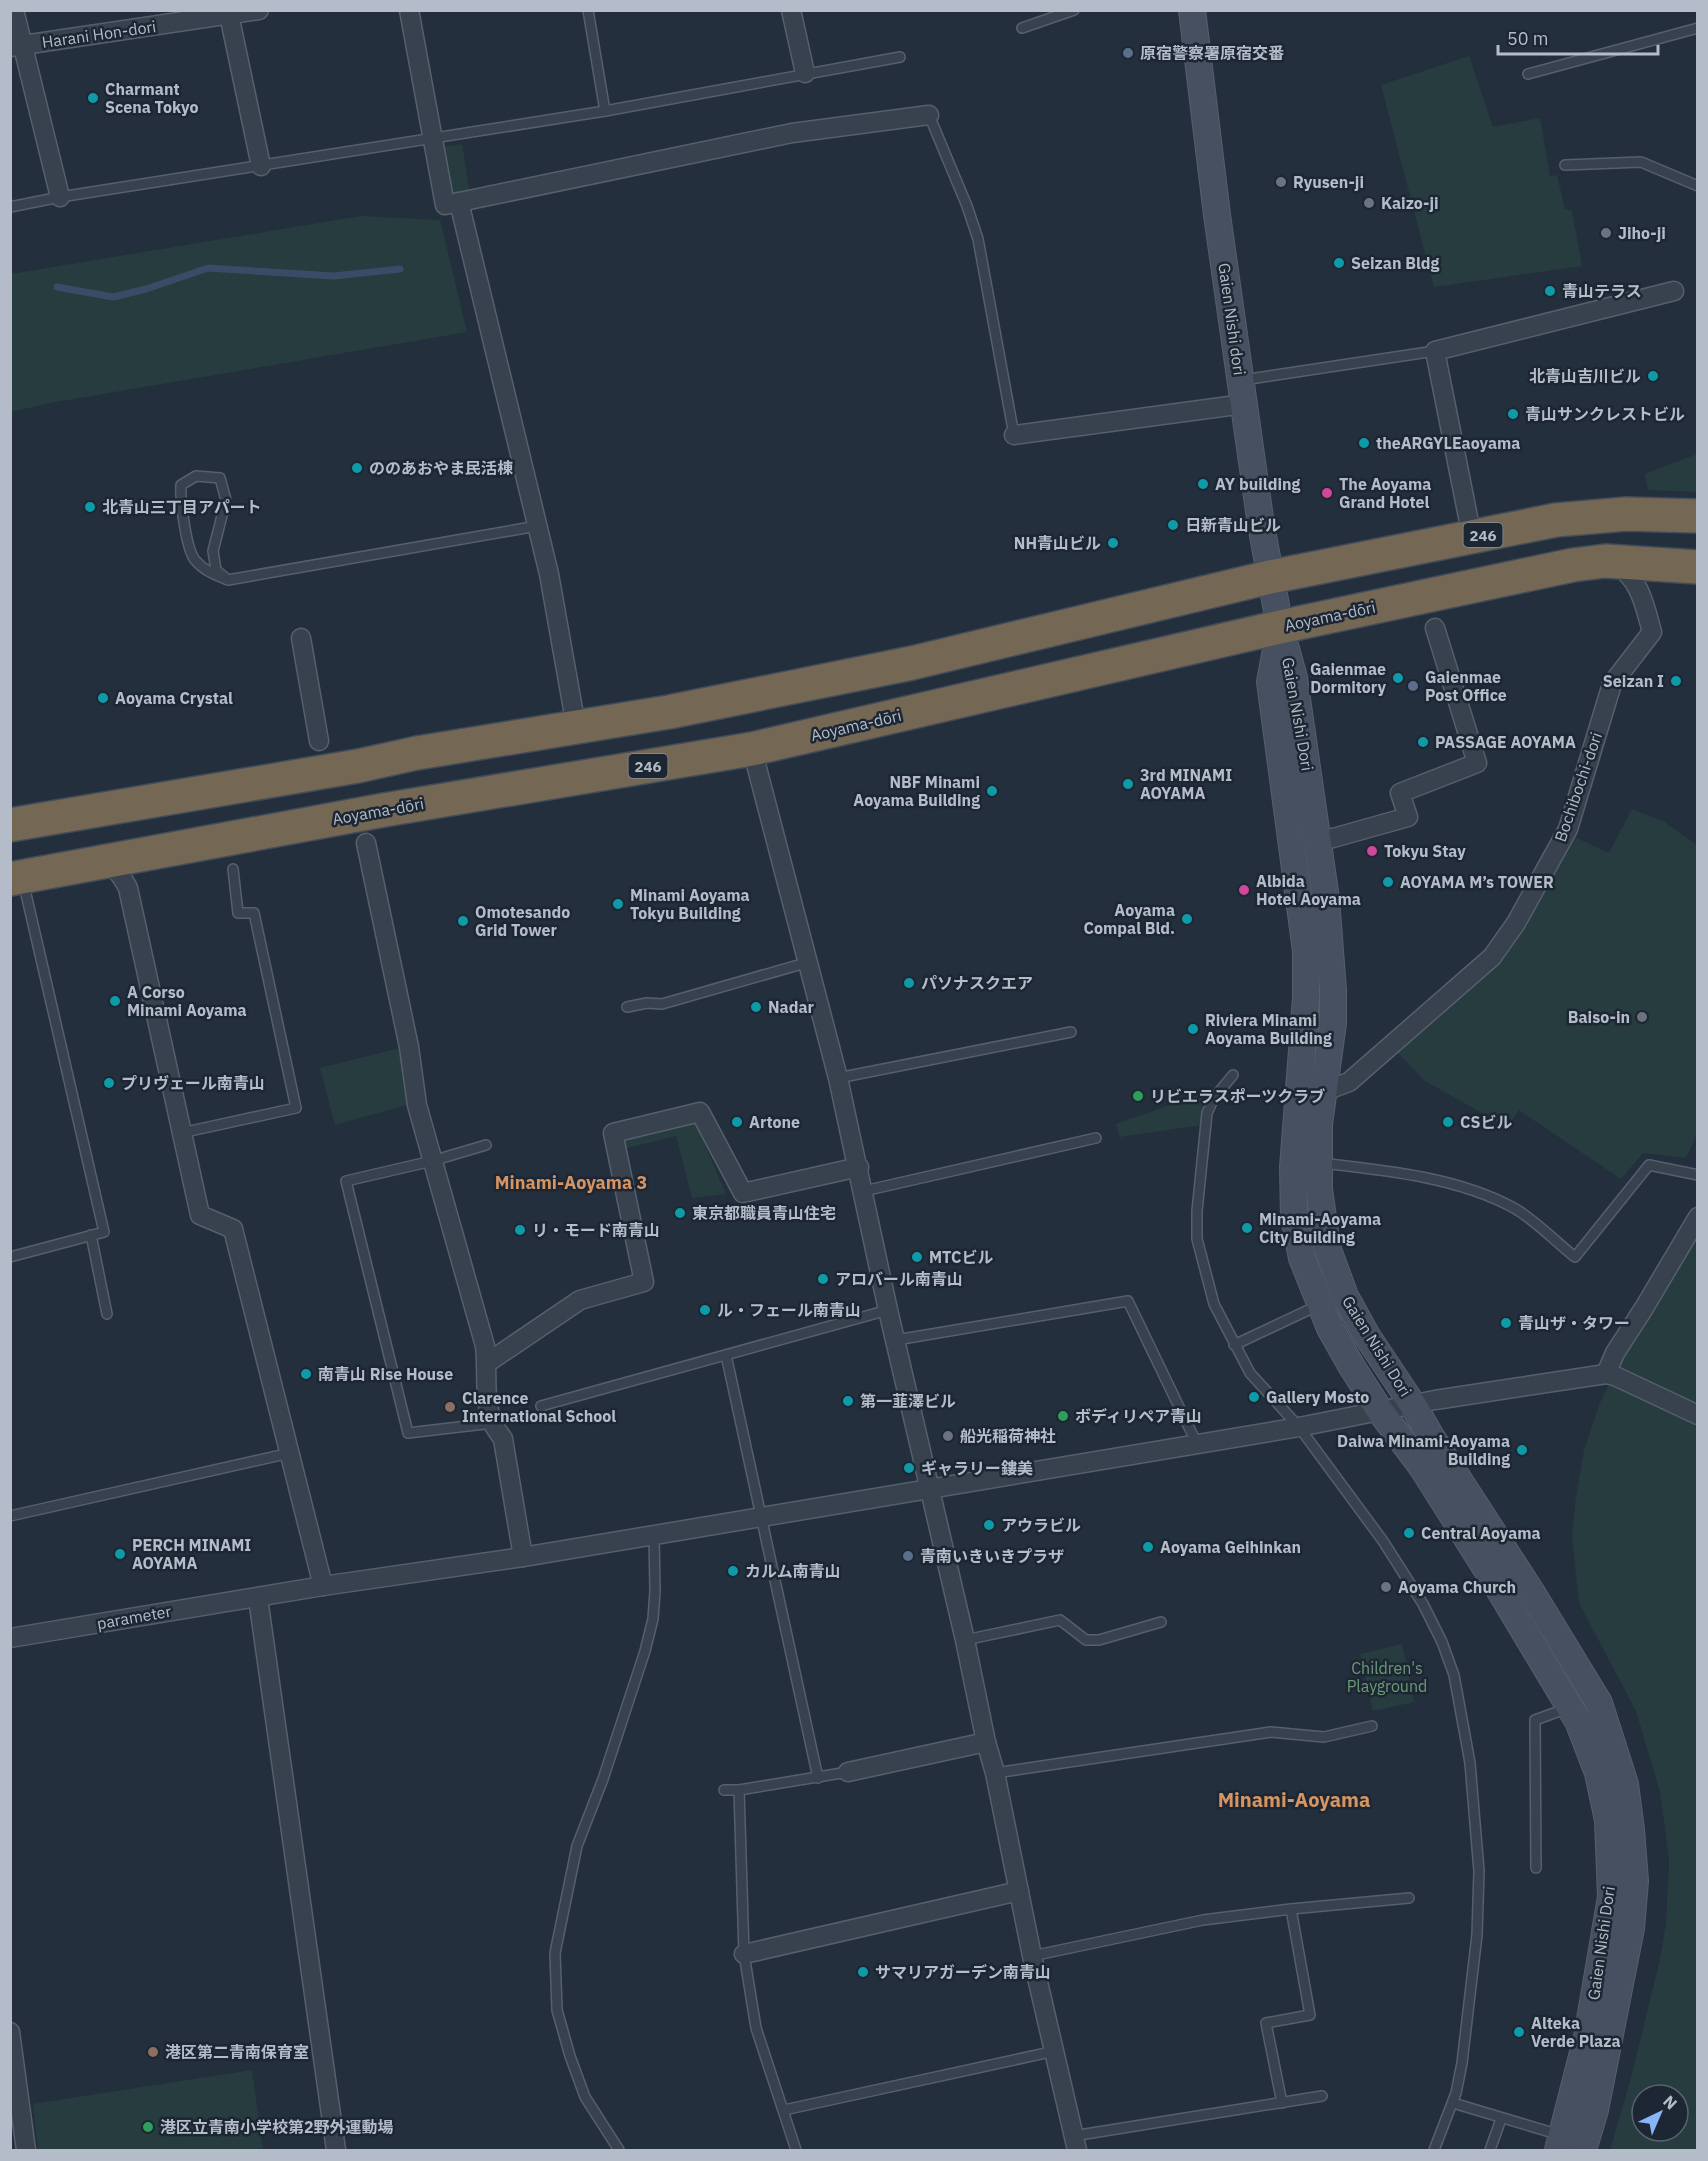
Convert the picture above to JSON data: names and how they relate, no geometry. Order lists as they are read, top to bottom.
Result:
{
  "streets": {
    "highway": ["246", "Aoyama-dōri"],
    "main road": ["Gaien Nishi dori", "Gaien Nishi Dori"],
    "street": ["Harani Hon-dori", "Bochibochi-dori", "parameter"]
  },
  "crossings": [
    ["Gaien Nishi dori", "246"],
    ["Gaien Nishi dori", "Aoyama-dōri"],
    ["Gaien Nishi dori", "Gaien Nishi Dori"],
    ["Aoyama-dōri", "Gaien Nishi Dori"],
    ["Aoyama-dōri", "Bochibochi-dori"],
    ["Gaien Nishi Dori", "Bochibochi-dori"],
    ["Gaien Nishi Dori", "parameter"]
  ],
  "districts": ["Minami-Aoyama 3", "Minami-Aoyama"],
  "parks": ["Children's Playground"],
  "places": [
    "原宿警察署原宿交番",
    "Charmant Scena Tokyo",
    "Ryusen-ji",
    "Kaizo-ji",
    "Jiho-ji",
    "Seizan Bldg",
    "青山テラス",
    "北青山吉川ビル",
    "青山サンクレストビル",
    "theARGYLEaoyama",
    "ののあおやま民活棟",
    "AY building",
    "The Aoyama Grand Hotel",
    "北青山三丁目アパート",
    "日新青山ビル",
    "NH青山ビル",
    "Gaienmae Dormitory",
    "Seizan I",
    "Gaienmae Post Office",
    "Aoyama Crystal",
    "PASSAGE AOYAMA",
    "3rd MINAMI AOYAMA",
    "NBF Minami Aoyama Building",
    "Tokyu Stay",
    "AOYAMA M’s TOWER",
    "Albida Hotel Aoyama",
    "Minami Aoyama Tokyu Building",
    "Aoyama Compal Bld.",
    "Omotesando Grid Tower",
    "パソナスクエア",
    "A Corso Minami Aoyama",
    "Nadar",
    "Baiso-in",
    "Riviera Minami Aoyama Building",
    "プリヴェール南青山",
    "リビエラスポーツクラブ",
    "Artone",
    "CSビル",
    "東京都職員青山住宅",
    "Minami-Aoyama City Building",
    "リ・モード南青山",
    "MTCビル",
    "アロバール南青山",
    "ル・フェール南青山",
    "青山ザ・タワー",
    "南青山 Rise House",
    "Gallery Mosto",
    "第一韮澤ビル",
    "Clarence International School",
    "ボディリペア青山",
    "船光稲荷神社",
    "Daiwa Minami-Aoyama Building",
    "ギャラリー鏤美",
    "アウラビル",
    "Central Aoyama",
    "Aoyama Geihinkan",
    "PERCH MINAMI AOYAMA",
    "青南いきいきプラザ",
    "カルム南青山",
    "Aoyama Church",
    "サマリアガーデン南青山",
    "Alteka Verde Plaza",
    "港区第二青南保育室",
    "港区立青南小学校第2野外運動場"
  ],
  "scale_bar": "50 m",
  "north": "top right"
}
